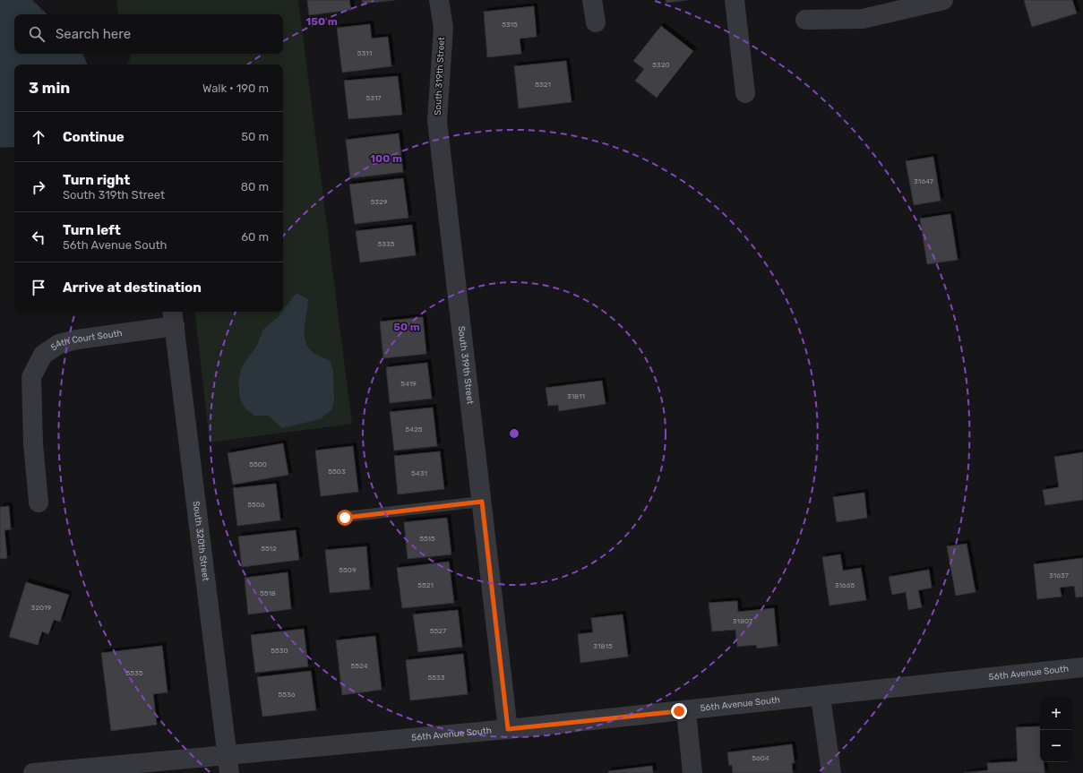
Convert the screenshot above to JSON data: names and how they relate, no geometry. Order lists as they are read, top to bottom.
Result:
{
  "streets": {
    "street": [
      "South 319th Street",
      "54th Court South",
      "South 320th Street",
      "56th Avenue South"
    ]
  },
  "crossings": [
    ["South 319th Street", "56th Avenue South"],
    ["54th Court South", "South 320th Street"],
    ["South 320th Street", "56th Avenue South"]
  ],
  "house_numbers": [
    "5315",
    "5311",
    "5320",
    "5321",
    "5317",
    "31647",
    "5329",
    "5335",
    "5419",
    "31811",
    "5425",
    "5500",
    "5503",
    "5431",
    "5506",
    "5515",
    "5512",
    "5509",
    "31637",
    "5521",
    "31665",
    "5518",
    "32019",
    "31807",
    "5527",
    "31815",
    "5530",
    "5524",
    "5535",
    "5533",
    "5536",
    "5604"
  ],
  "page": {
    "search": "Search here",
    "heading": ["3 min", "Walk · 190 m"],
    "list": [
      ["Continue", "50 m"],
      ["Turn right", "South 319th Street", "80 m"],
      ["Turn left", "56th Avenue South", "60 m"],
      "Arrive at destination"
    ],
    "map_buttons": ["+", "−"]
  },
  "rings": ["150 m", "100 m", "50 m"]
}
